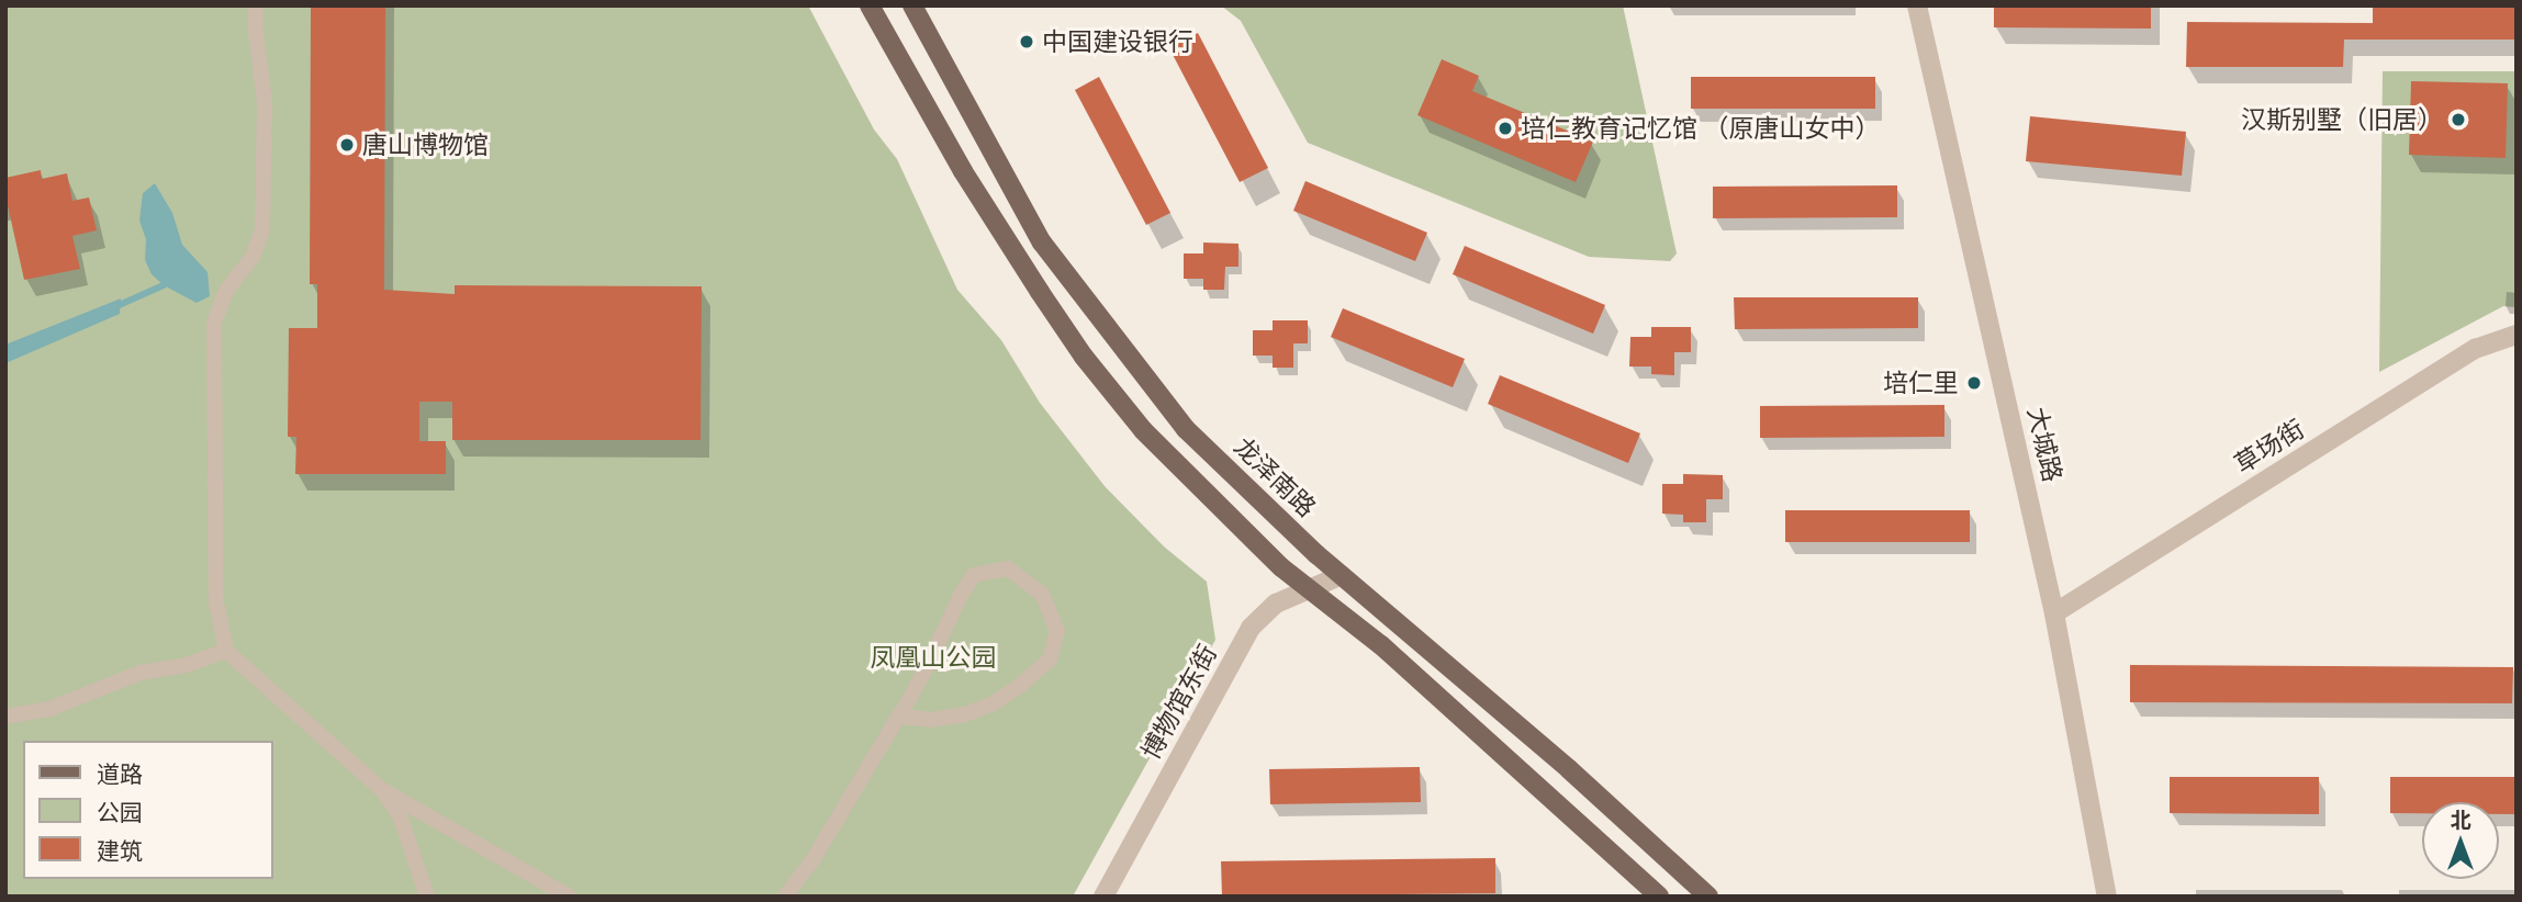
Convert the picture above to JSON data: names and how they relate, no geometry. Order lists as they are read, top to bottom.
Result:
{
  "streets": {
    "main road": ["龙泽南路"],
    "street": ["大城路", "草场街", "博物馆东街"]
  },
  "crossings": [
    ["大城路", "草场街"],
    ["龙泽南路", "博物馆东街"]
  ],
  "parks": ["凤凰山公园"],
  "places": [
    "中国建设银行",
    "汉斯别墅（旧居）",
    "培仁教育记忆馆 （原唐山女中）",
    "唐山博物馆",
    "培仁里"
  ],
  "legend": ["道路", "公园", "建筑"],
  "north": "top"
}
